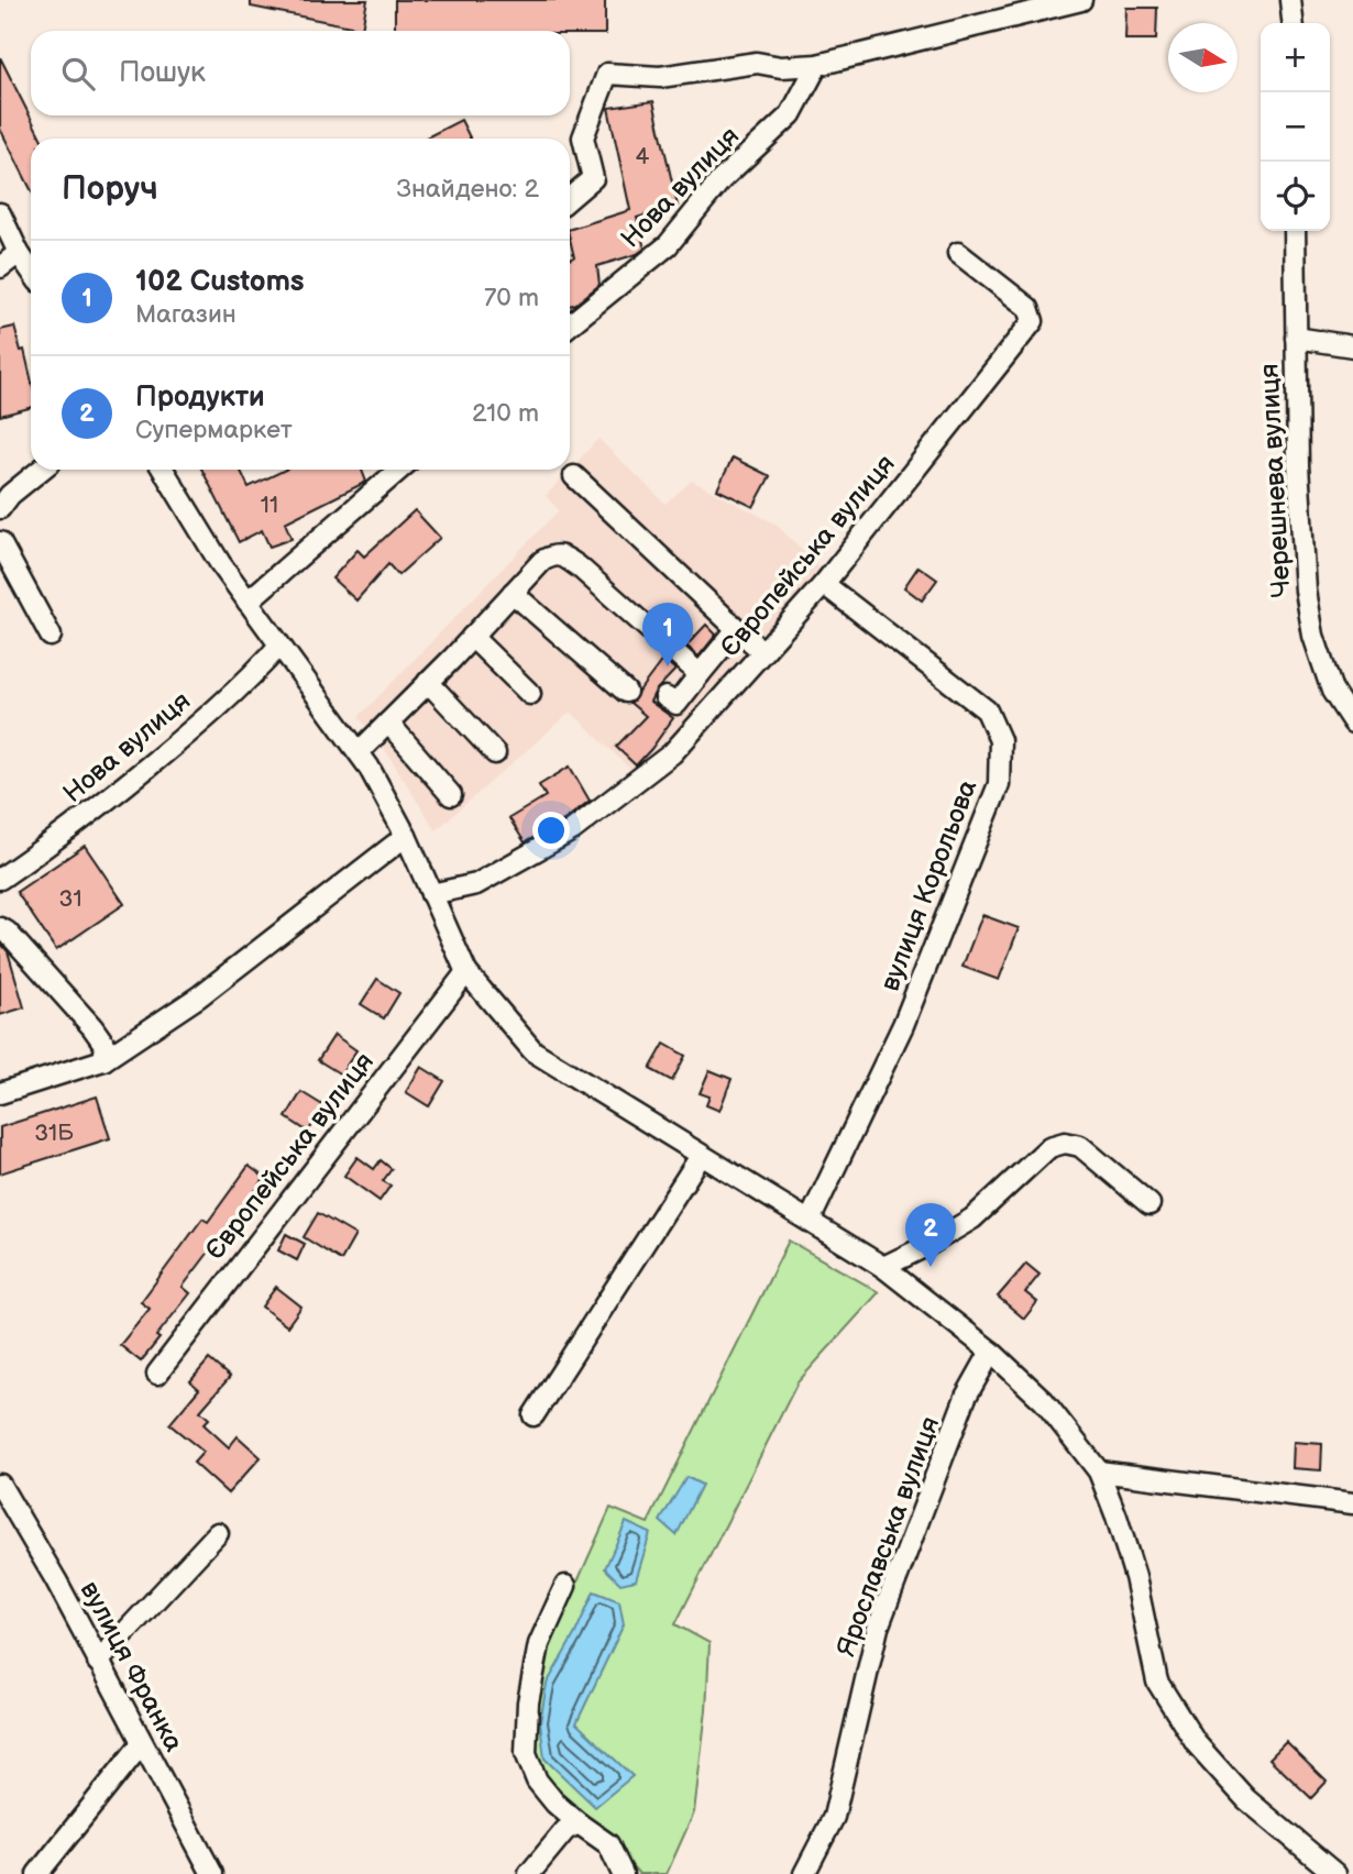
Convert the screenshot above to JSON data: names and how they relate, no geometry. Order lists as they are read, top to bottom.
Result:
{
  "streets": {
    "street": [
      "Нова вулиця",
      "Черешнева вулиця",
      "Європейська вулиця",
      "вулиця Корольова",
      "Ярославська вулиця",
      "вулиця Франка"
    ]
  },
  "crossings": [
    ["Європейська вулиця", "вулиця Корольова"]
  ],
  "house_numbers": [
    "4",
    "11",
    "31",
    "31Б"
  ],
  "north": "right",
  "page": {
    "map_buttons": ["+", "−"],
    "search": "Пошук",
    "heading": ["Поруч", "Знайдено: 2"],
    "list": [
      {
        "mark": "1",
        "name": "102 Customs",
        "note": "Магазин",
        "value": "70 m"
      },
      {
        "mark": "2",
        "name": "Продукти",
        "note": "Супермаркет",
        "value": "210 m"
      }
    ],
    "pins": ["1", "2"]
  }
}
